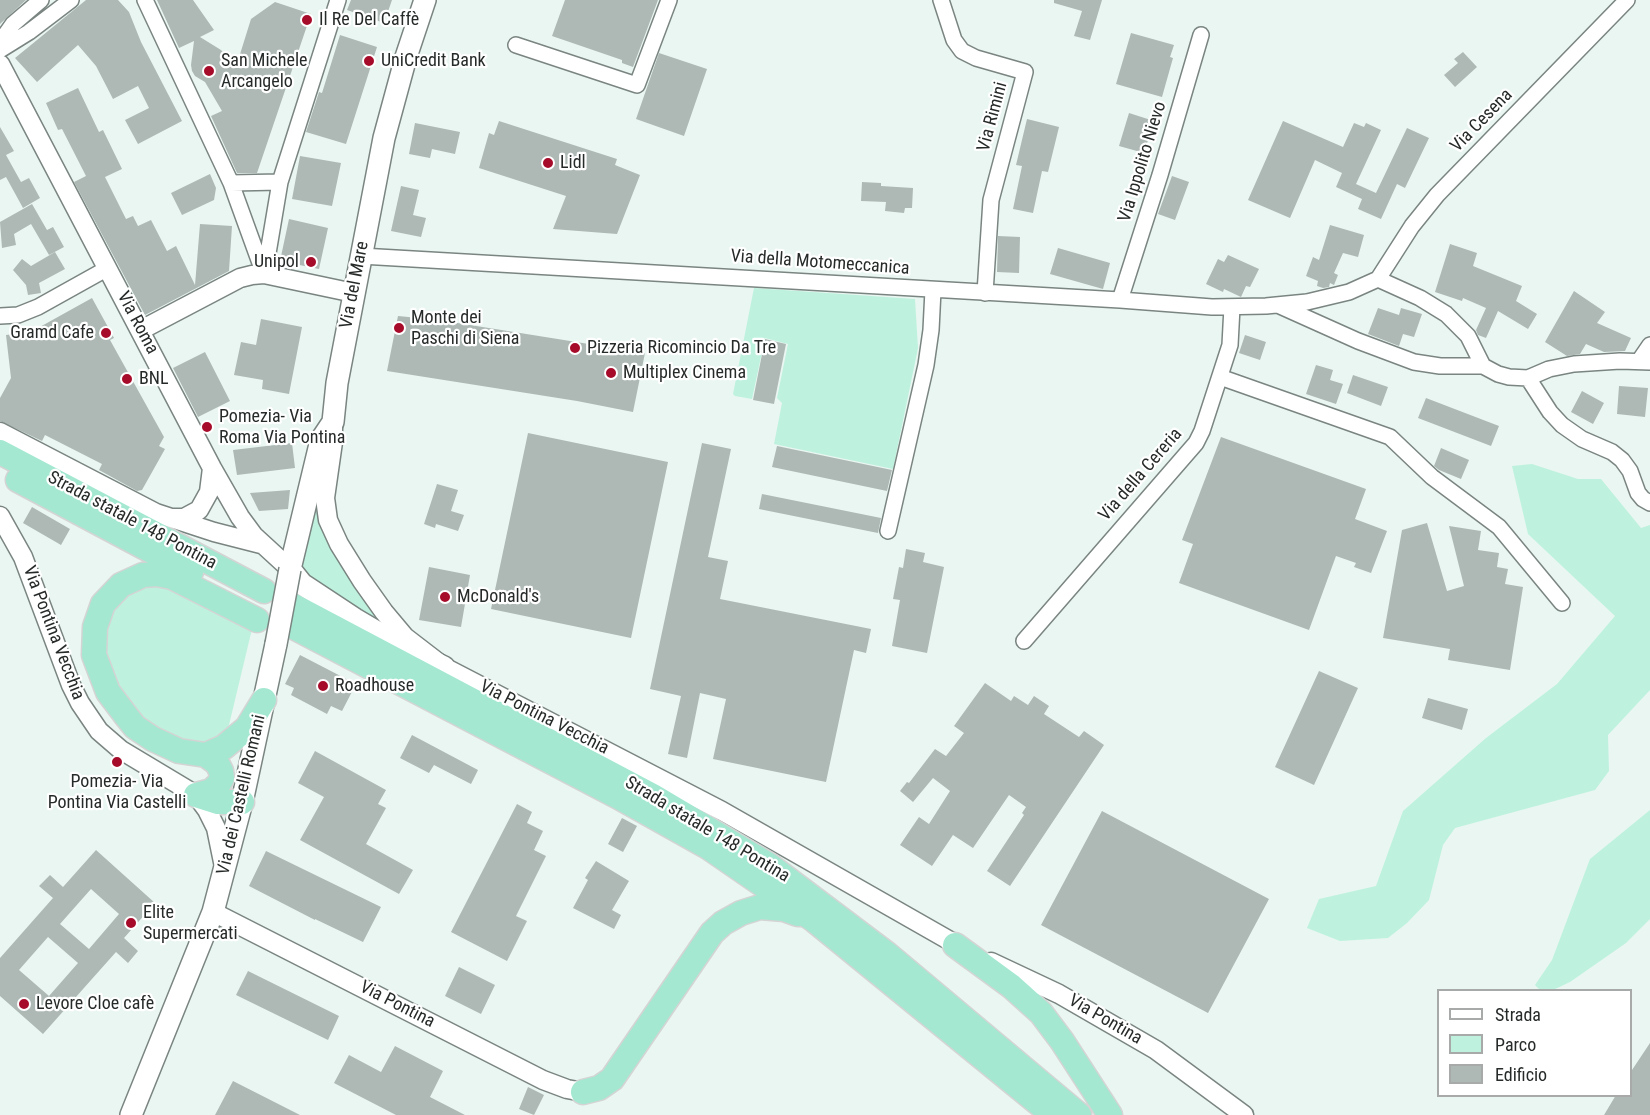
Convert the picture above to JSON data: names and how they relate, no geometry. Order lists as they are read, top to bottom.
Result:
{
  "streets": {
    "highway": ["Strada statale 148 Pontina"],
    "main road": ["Via del Mare", "Via dei Castelli Romani"],
    "street": [
      "Via Rimini",
      "Via Cesena",
      "Via Ippolito Nievo",
      "Via della Motomeccanica",
      "Via Roma",
      "Via della Cereria",
      "Via Pontina Vecchia",
      "Via Pontina"
    ]
  },
  "crossings": [
    ["Via Rimini", "Via della Motomeccanica"],
    ["Via Cesena", "Via della Motomeccanica"],
    ["Via Ippolito Nievo", "Via della Motomeccanica"],
    ["Via della Motomeccanica", "Via del Mare"],
    ["Via della Motomeccanica", "Via della Cereria"],
    ["Via del Mare", "Via Roma"],
    ["Via del Mare", "Via Pontina Vecchia"],
    ["Via del Mare", "Via dei Castelli Romani"],
    ["Via Roma", "Via dei Castelli Romani"],
    ["Strada statale 148 Pontina", "Via dei Castelli Romani"],
    ["Via Pontina Vecchia", "Via dei Castelli Romani"],
    ["Via Pontina Vecchia", "Via Pontina"],
    ["Via dei Castelli Romani", "Via Pontina"]
  ],
  "places": [
    "Il Re Del Caffè",
    "UniCredit Bank",
    "San Michele Arcangelo",
    "Lidl",
    "Unipol",
    "Monte dei Paschi di Siena",
    "Gramd Cafe",
    "Pizzeria Ricomincio Da Tre",
    "Multiplex Cinema",
    "BNL",
    "Pomezia- Via Roma Via Pontina",
    "McDonald's",
    "Roadhouse",
    "Pomezia- Via Pontina Via Castelli",
    "Elite Supermercati",
    "Levore Cloe cafè"
  ],
  "legend": ["Strada", "Parco", "Edificio"]
}
